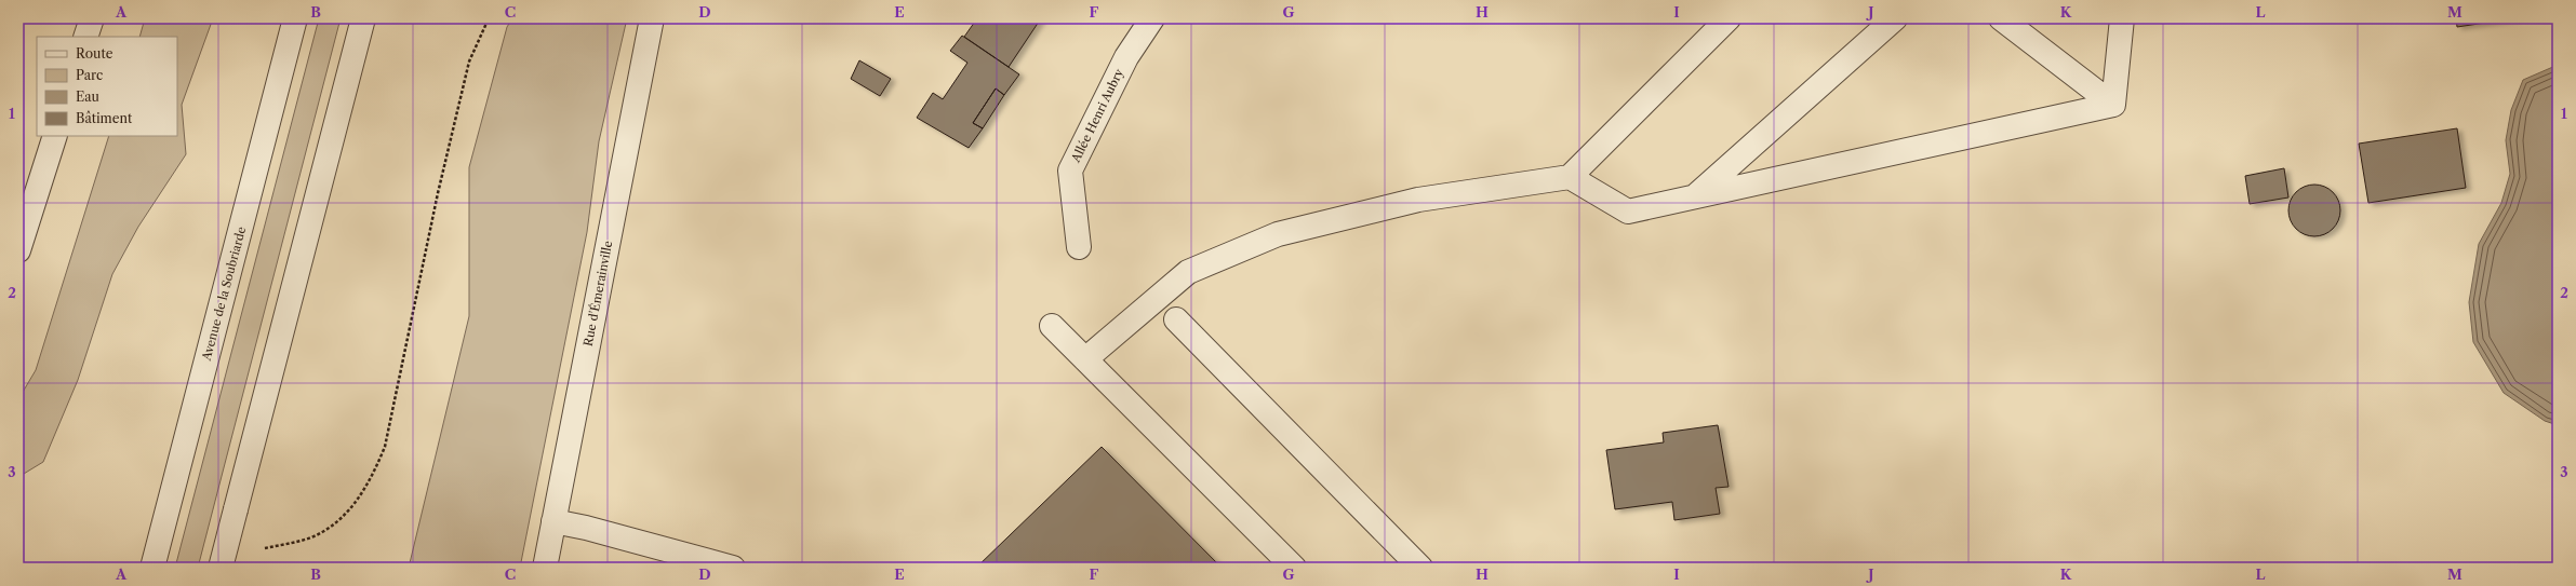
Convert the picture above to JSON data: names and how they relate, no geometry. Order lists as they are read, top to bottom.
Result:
{
  "streets": {
    "street": ["Allée Henri Aubry", "Avenue de la Soubriarde", "Rue d'Émerainville"]
  },
  "legend": [
    "Route",
    "Parc",
    "Eau",
    "Bâtiment"
  ],
  "grid": {
    "columns": [
      "A",
      "B",
      "C",
      "D",
      "E",
      "F",
      "G",
      "H",
      "I",
      "J",
      "K",
      "L",
      "M"
    ],
    "rows": ["1", "2", "3"]
  }
}
